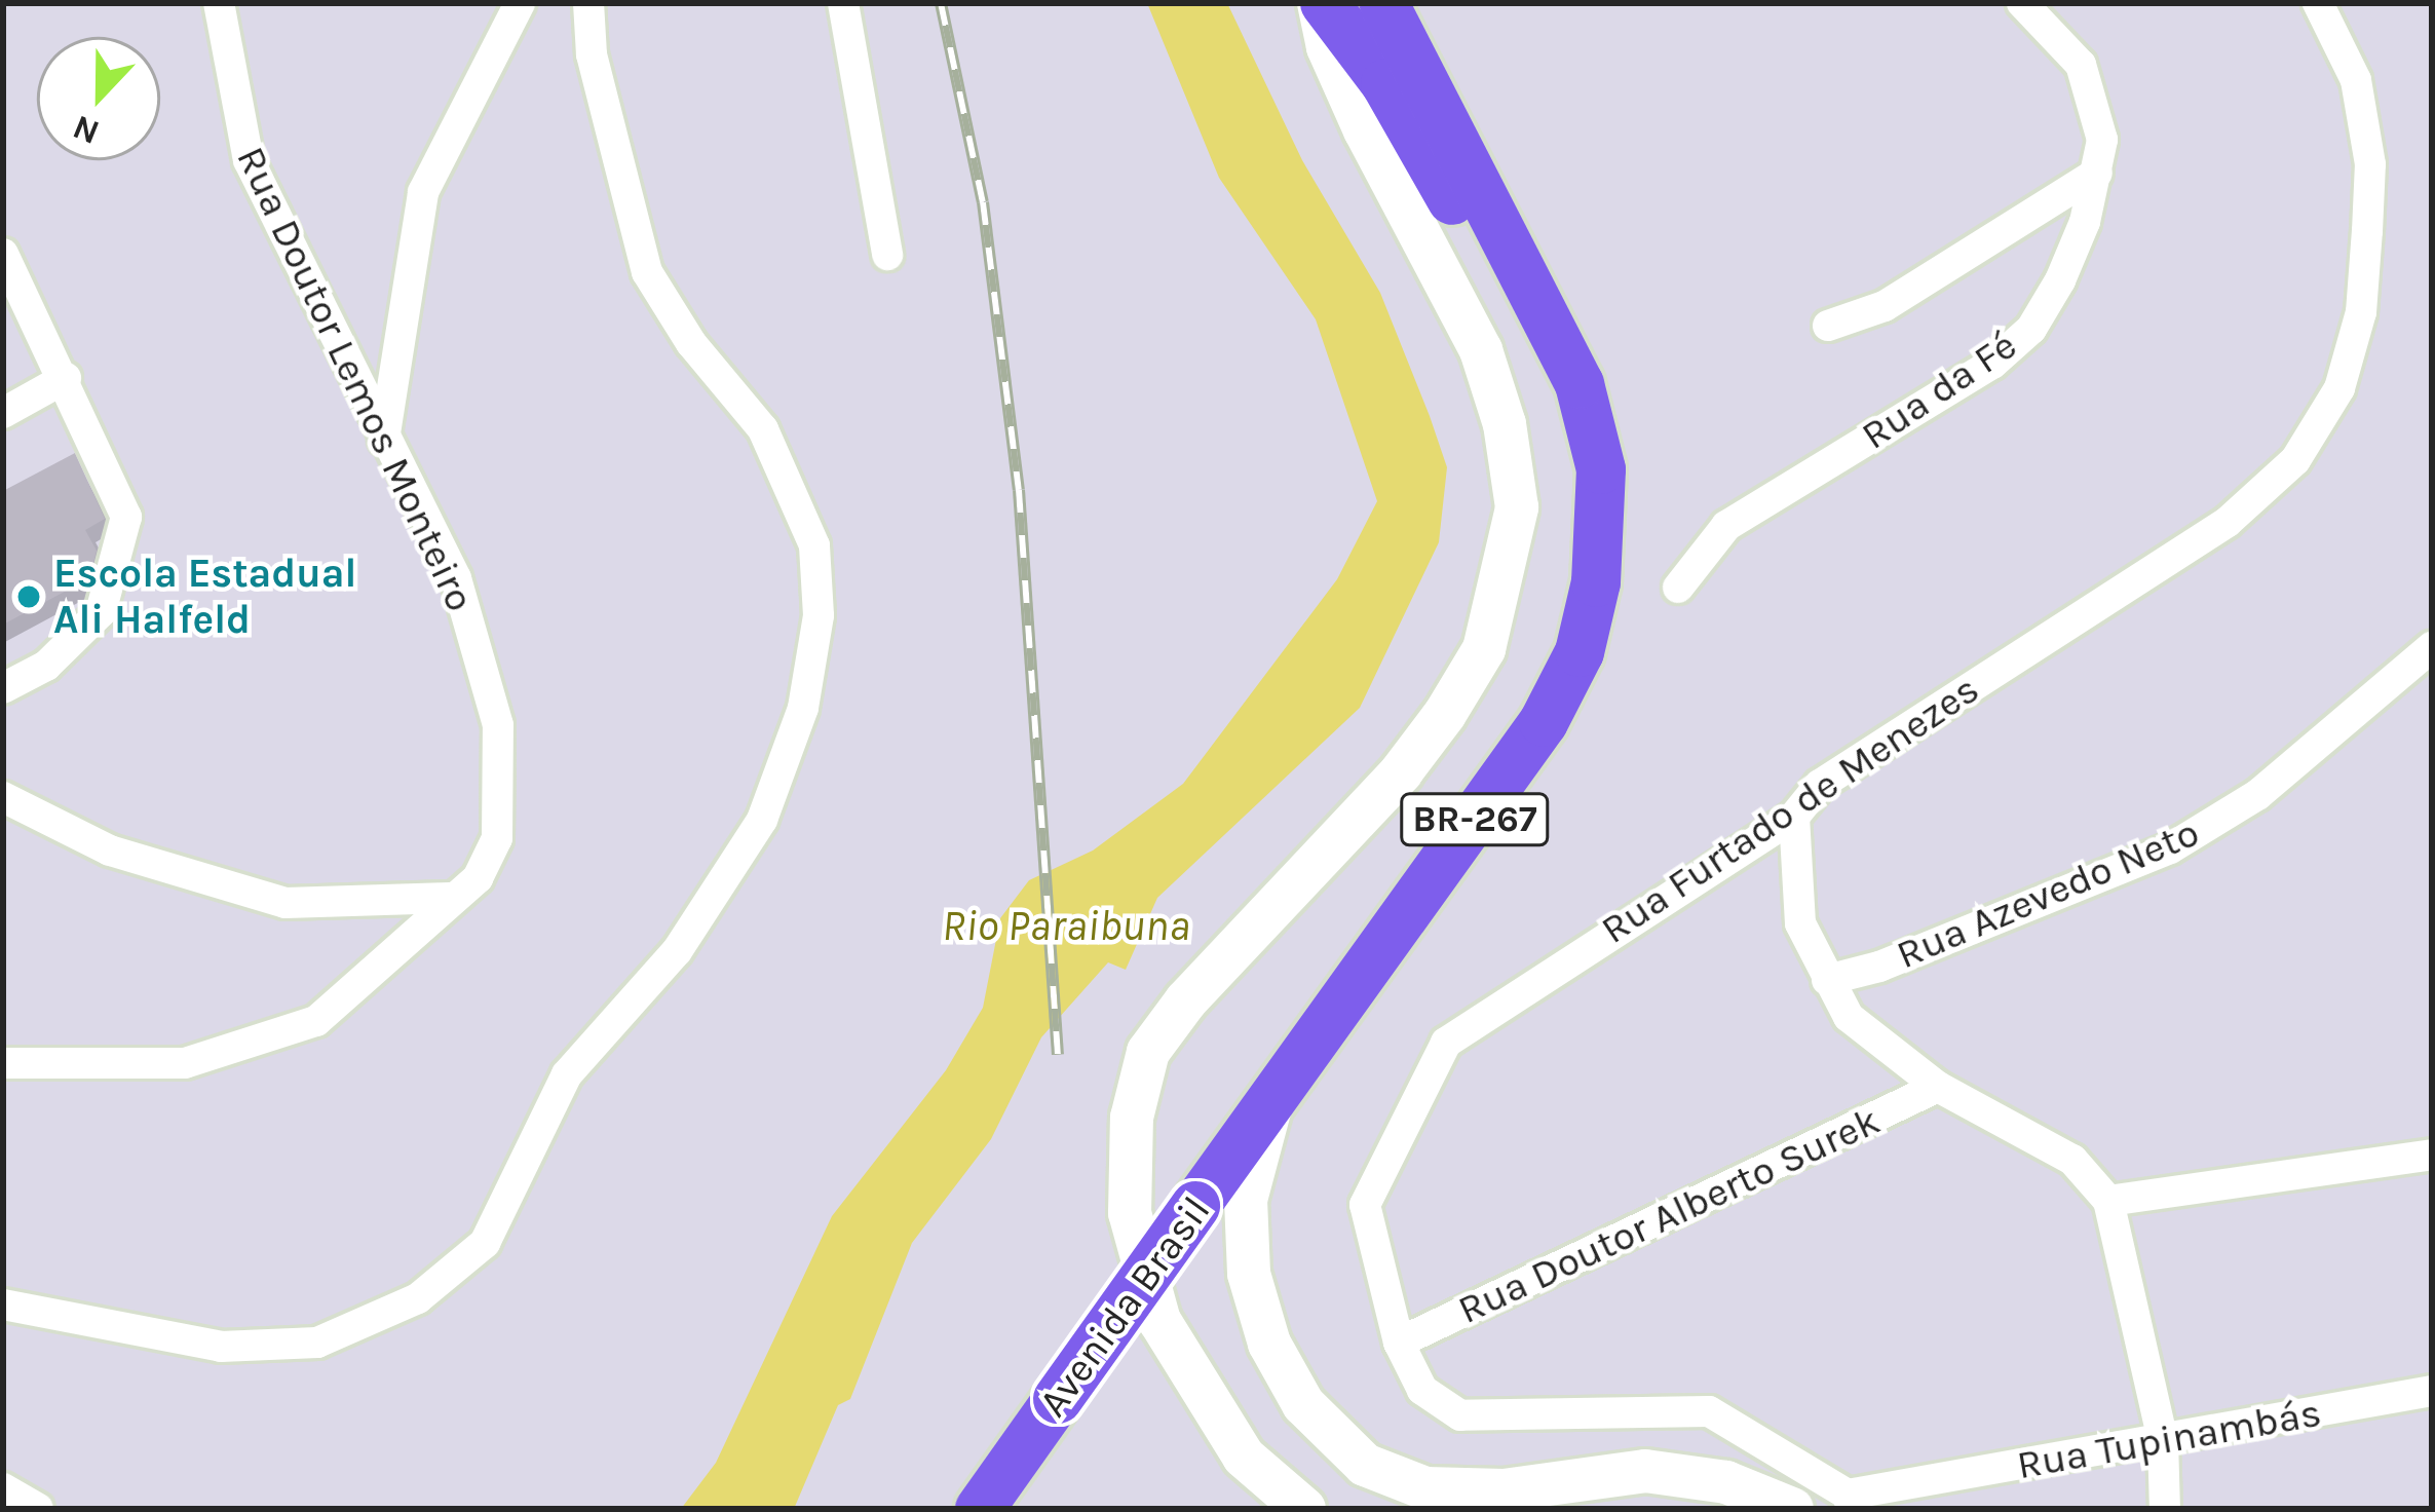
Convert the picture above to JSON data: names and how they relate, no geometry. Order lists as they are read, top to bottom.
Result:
{
  "streets": {
    "highway": ["BR-267", "Avenida Brasil"],
    "street": [
      "Rua Doutor Lemos Monteiro",
      "Rua da Fé",
      "Rua Furtado de Menezes",
      "Rua Azevedo Neto",
      "Rua Doutor Alberto Surek",
      "Rua Tupinambás"
    ]
  },
  "crossings": [
    ["Rua Furtado de Menezes", "Rua Doutor Alberto Surek"],
    ["Rua Furtado de Menezes", "Rua Tupinambás"],
    ["BR-267", "Avenida Brasil"]
  ],
  "water": ["Rio Paraibuna"],
  "places": ["Escola Estadual Ali Halfeld"],
  "north": "bottom"
}
